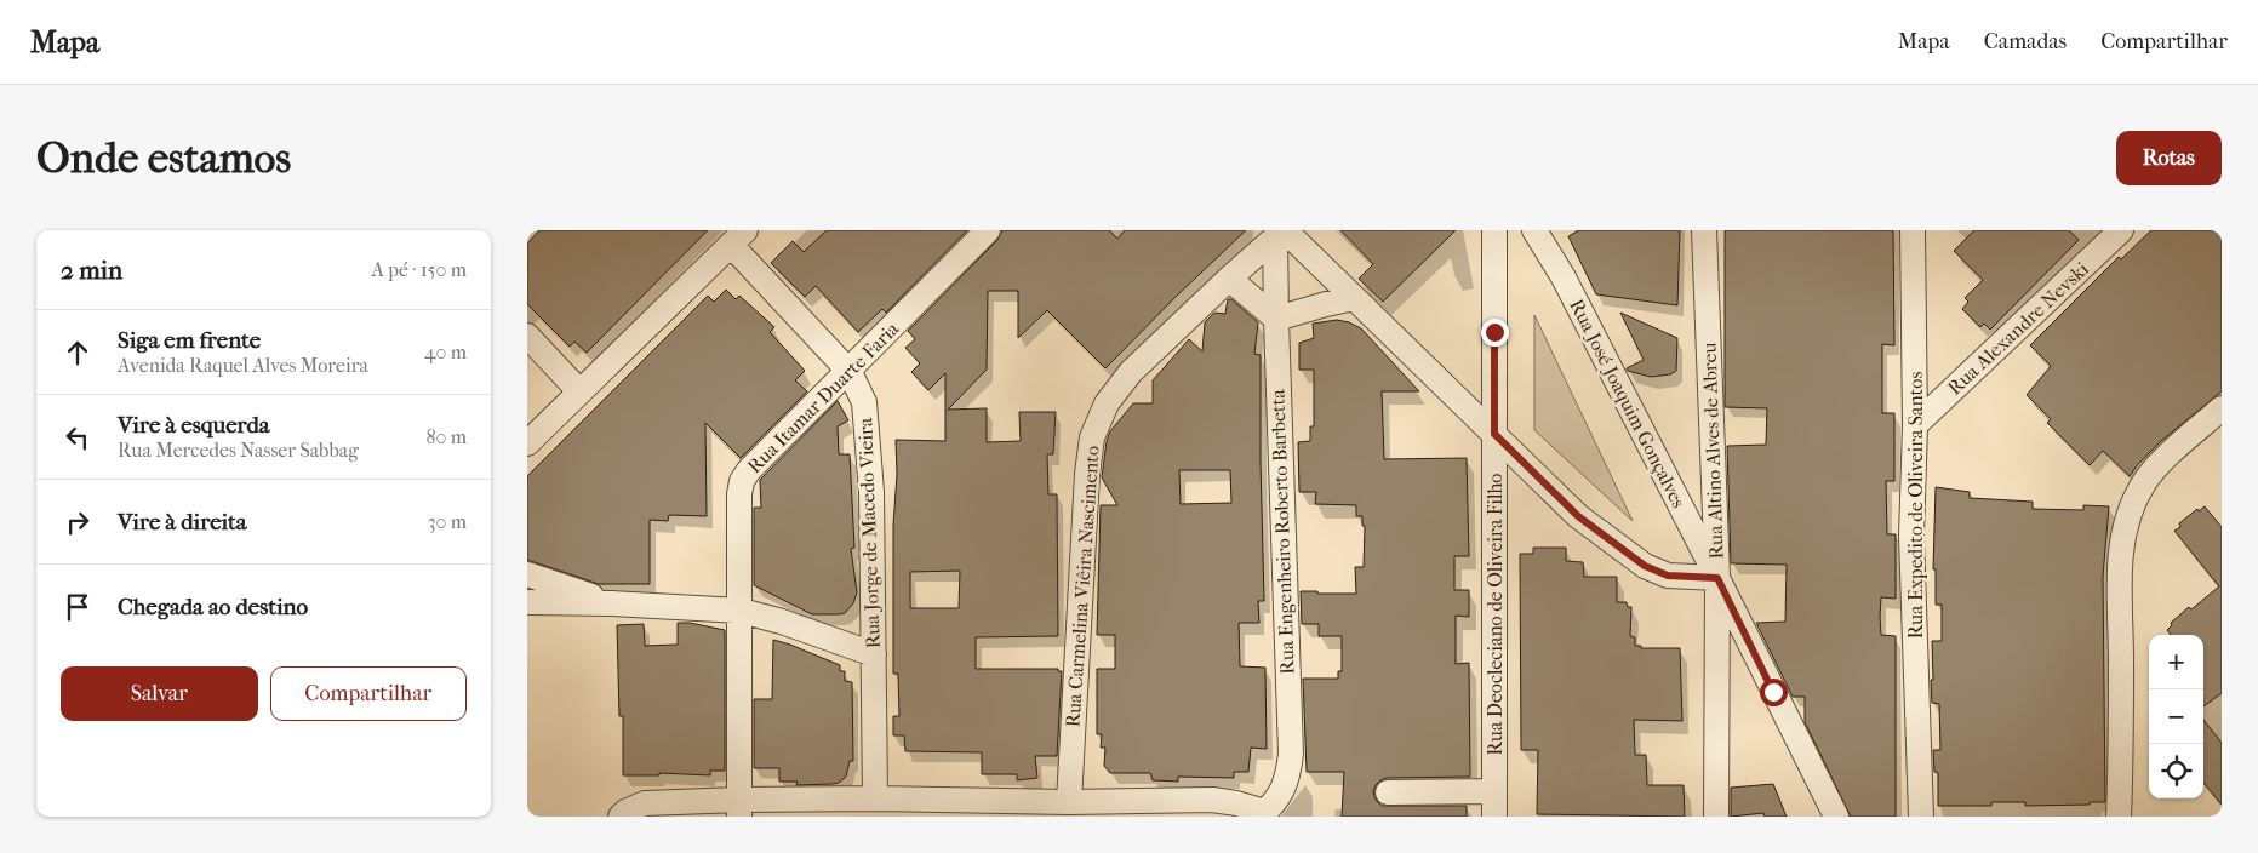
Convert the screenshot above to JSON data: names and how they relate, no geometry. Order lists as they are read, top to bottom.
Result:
{
  "streets": {
    "street": [
      "Rua Alexandre Nevski",
      "Rua Itamar Duarte Faria",
      "Rua José Joaquim Gonçalves",
      "Rua Altino Alves de Abreu",
      "Rua Expedito de Oliveira Santos",
      "Rua Engenheiro Roberto Barbetta",
      "Rua Jorge de Macedo Vieira",
      "Rua Carmelina Viêira Nascimento",
      "Rua Deocleciano de Oliveira Filho"
    ]
  },
  "crossings": [
    ["Rua Alexandre Nevski", "Rua Expedito de Oliveira Santos"],
    ["Rua Itamar Duarte Faria", "Rua Jorge de Macedo Vieira"],
    ["Rua José Joaquim Gonçalves", "Rua Altino Alves de Abreu"],
    ["Rua Engenheiro Roberto Barbetta", "Rua Carmelina Viêira Nascimento"]
  ],
  "page": {
    "header": "Mapa",
    "nav": ["Mapa", "Camadas", "Compartilhar"],
    "buttons": [
      "Rotas",
      ["Salvar", "Compartilhar"]
    ],
    "title": "Onde estamos",
    "heading": ["2 min", "A pé · 150 m"],
    "list": [
      ["Siga em frente", "Avenida Raquel Alves Moreira", "40 m"],
      ["Vire à esquerda", "Rua Mercedes Nasser Sabbag", "80 m"],
      ["Vire à direita", "30 m"],
      "Chegada ao destino"
    ],
    "map_buttons": ["+", "−"]
  }
}
